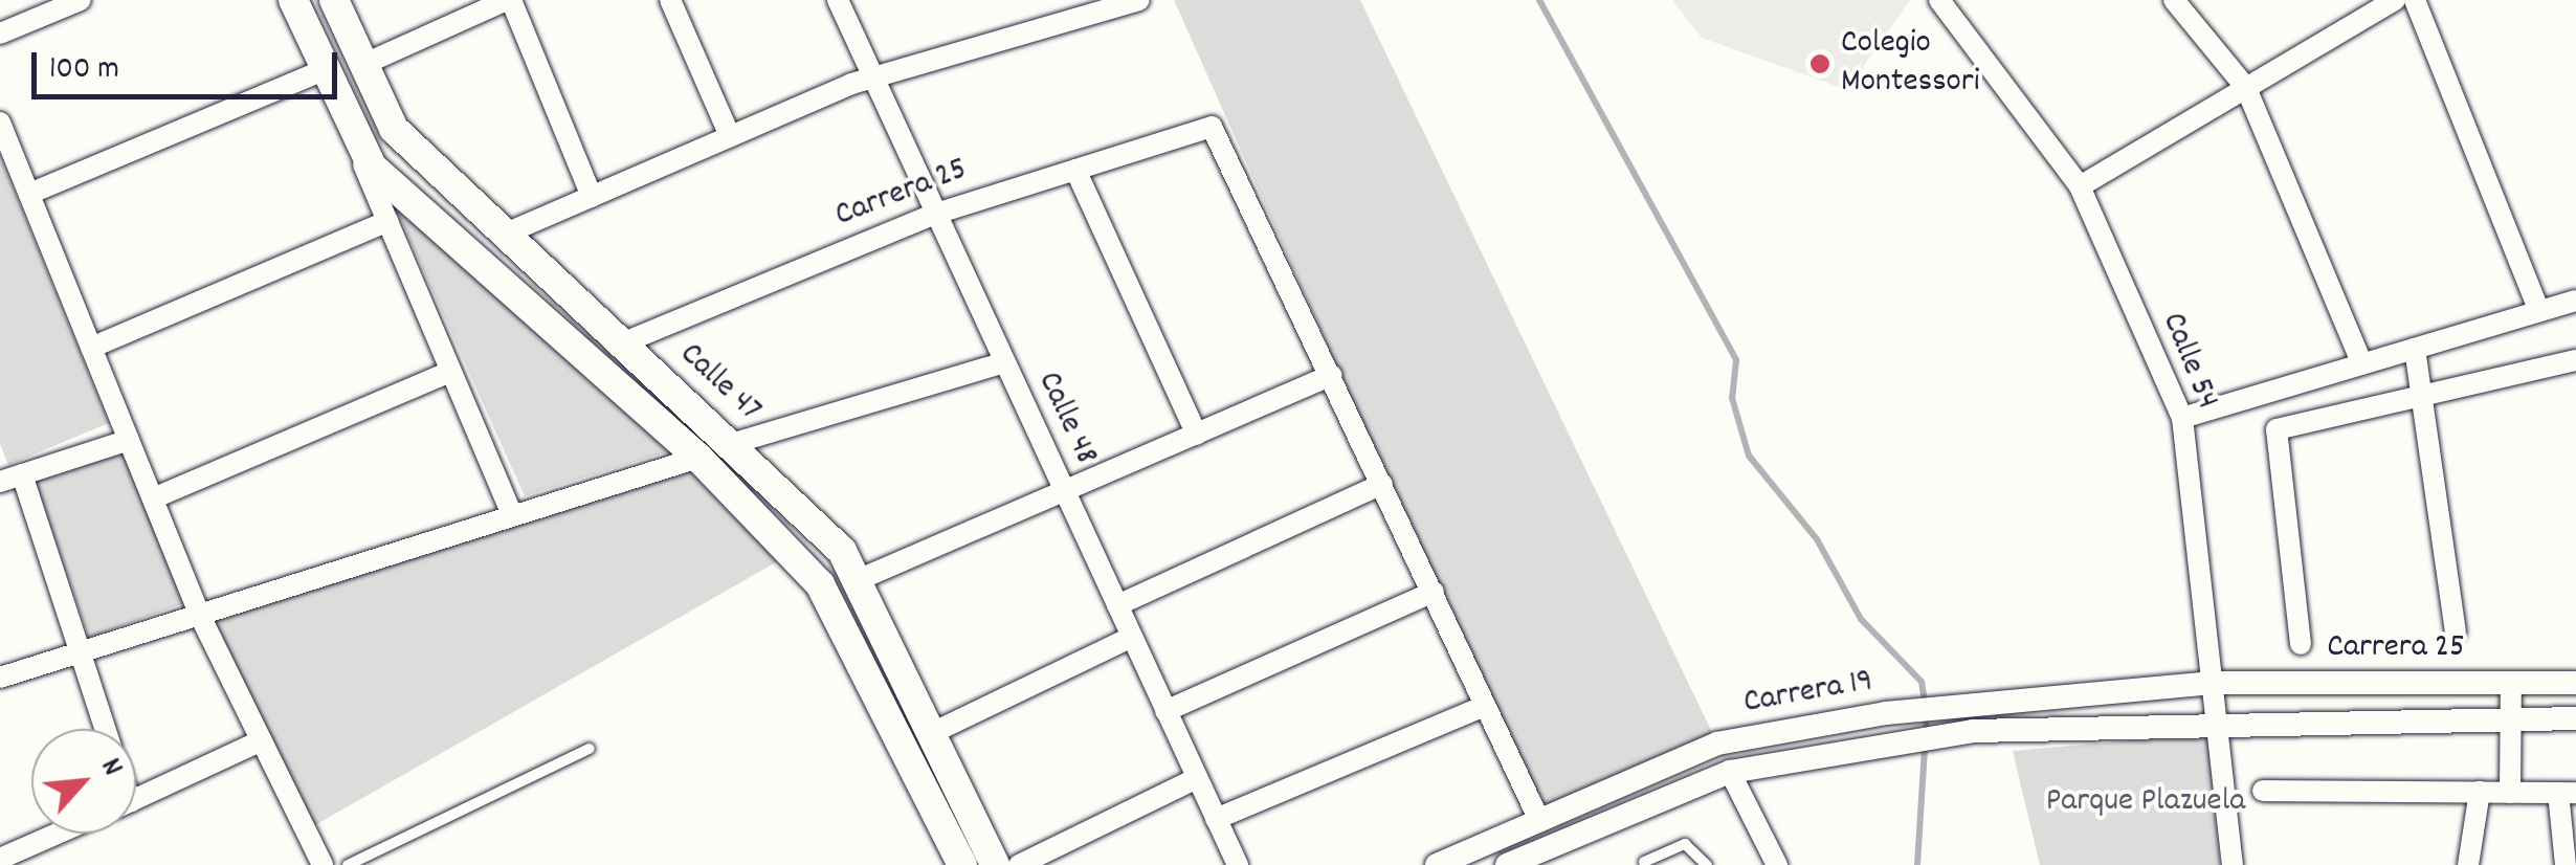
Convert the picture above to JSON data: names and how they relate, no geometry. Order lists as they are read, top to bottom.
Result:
{
  "streets": {
    "main road": ["Calle 47"],
    "street": [
      "Carrera 25",
      "Calle 54",
      "Calle 48",
      "Carrera 19"
    ]
  },
  "crossings": [
    ["Carrera 25", "Calle 54"],
    ["Carrera 25", "Calle 47"],
    ["Carrera 25", "Calle 48"],
    ["Carrera 25", "Carrera 19"],
    ["Calle 54", "Carrera 19"]
  ],
  "parks": ["Parque Plazuela"],
  "places": ["Colegio Montessori"],
  "scale_bar": "100 m",
  "north": "top right"
}
